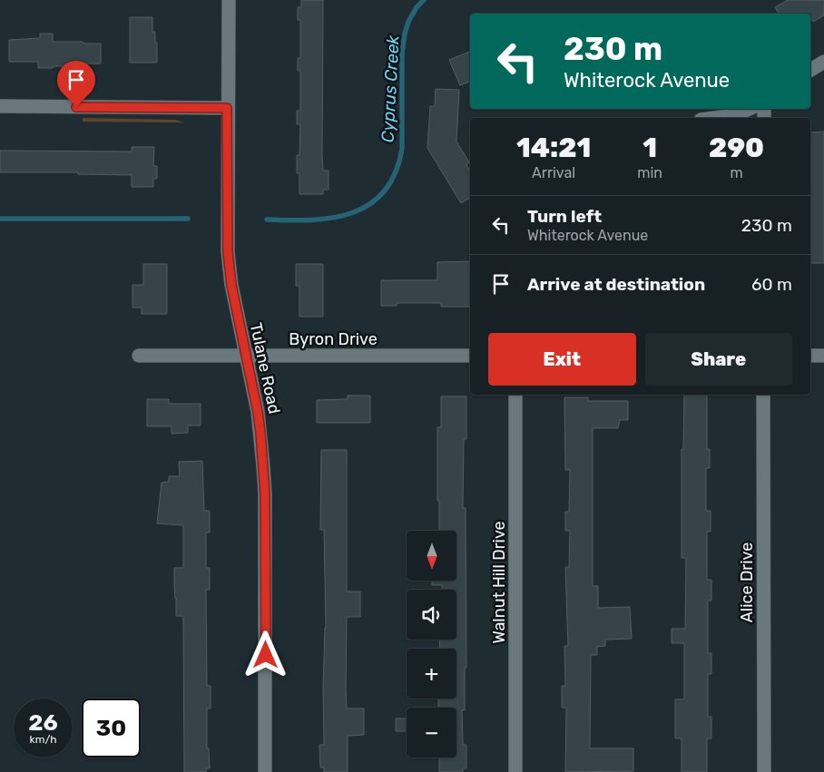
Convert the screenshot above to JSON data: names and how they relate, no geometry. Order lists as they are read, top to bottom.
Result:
{
  "streets": {
    "street": [
      "Byron Drive",
      "Tulane Road",
      "Walnut Hill Drive",
      "Alice Drive"
    ]
  },
  "crossings": [
    ["Byron Drive", "Tulane Road"]
  ],
  "water": ["Cyprus Creek"],
  "north": "bottom",
  "page": {
    "turn": ["230 m", "Whiterock Avenue"],
    "eta": [
      "14:21",
      "Arrival",
      "1",
      "min",
      "290",
      "m"
    ],
    "list": [
      {
        "name": "Turn left",
        "note": "Whiterock Avenue",
        "value": "230 m"
      },
      {
        "name": "Arrive at destination",
        "value": "60 m"
      }
    ],
    "buttons": ["Exit", "Share"],
    "map_buttons": ["+", "−"],
    "speed": "26 km/h",
    "limit": "30"
  }
}
